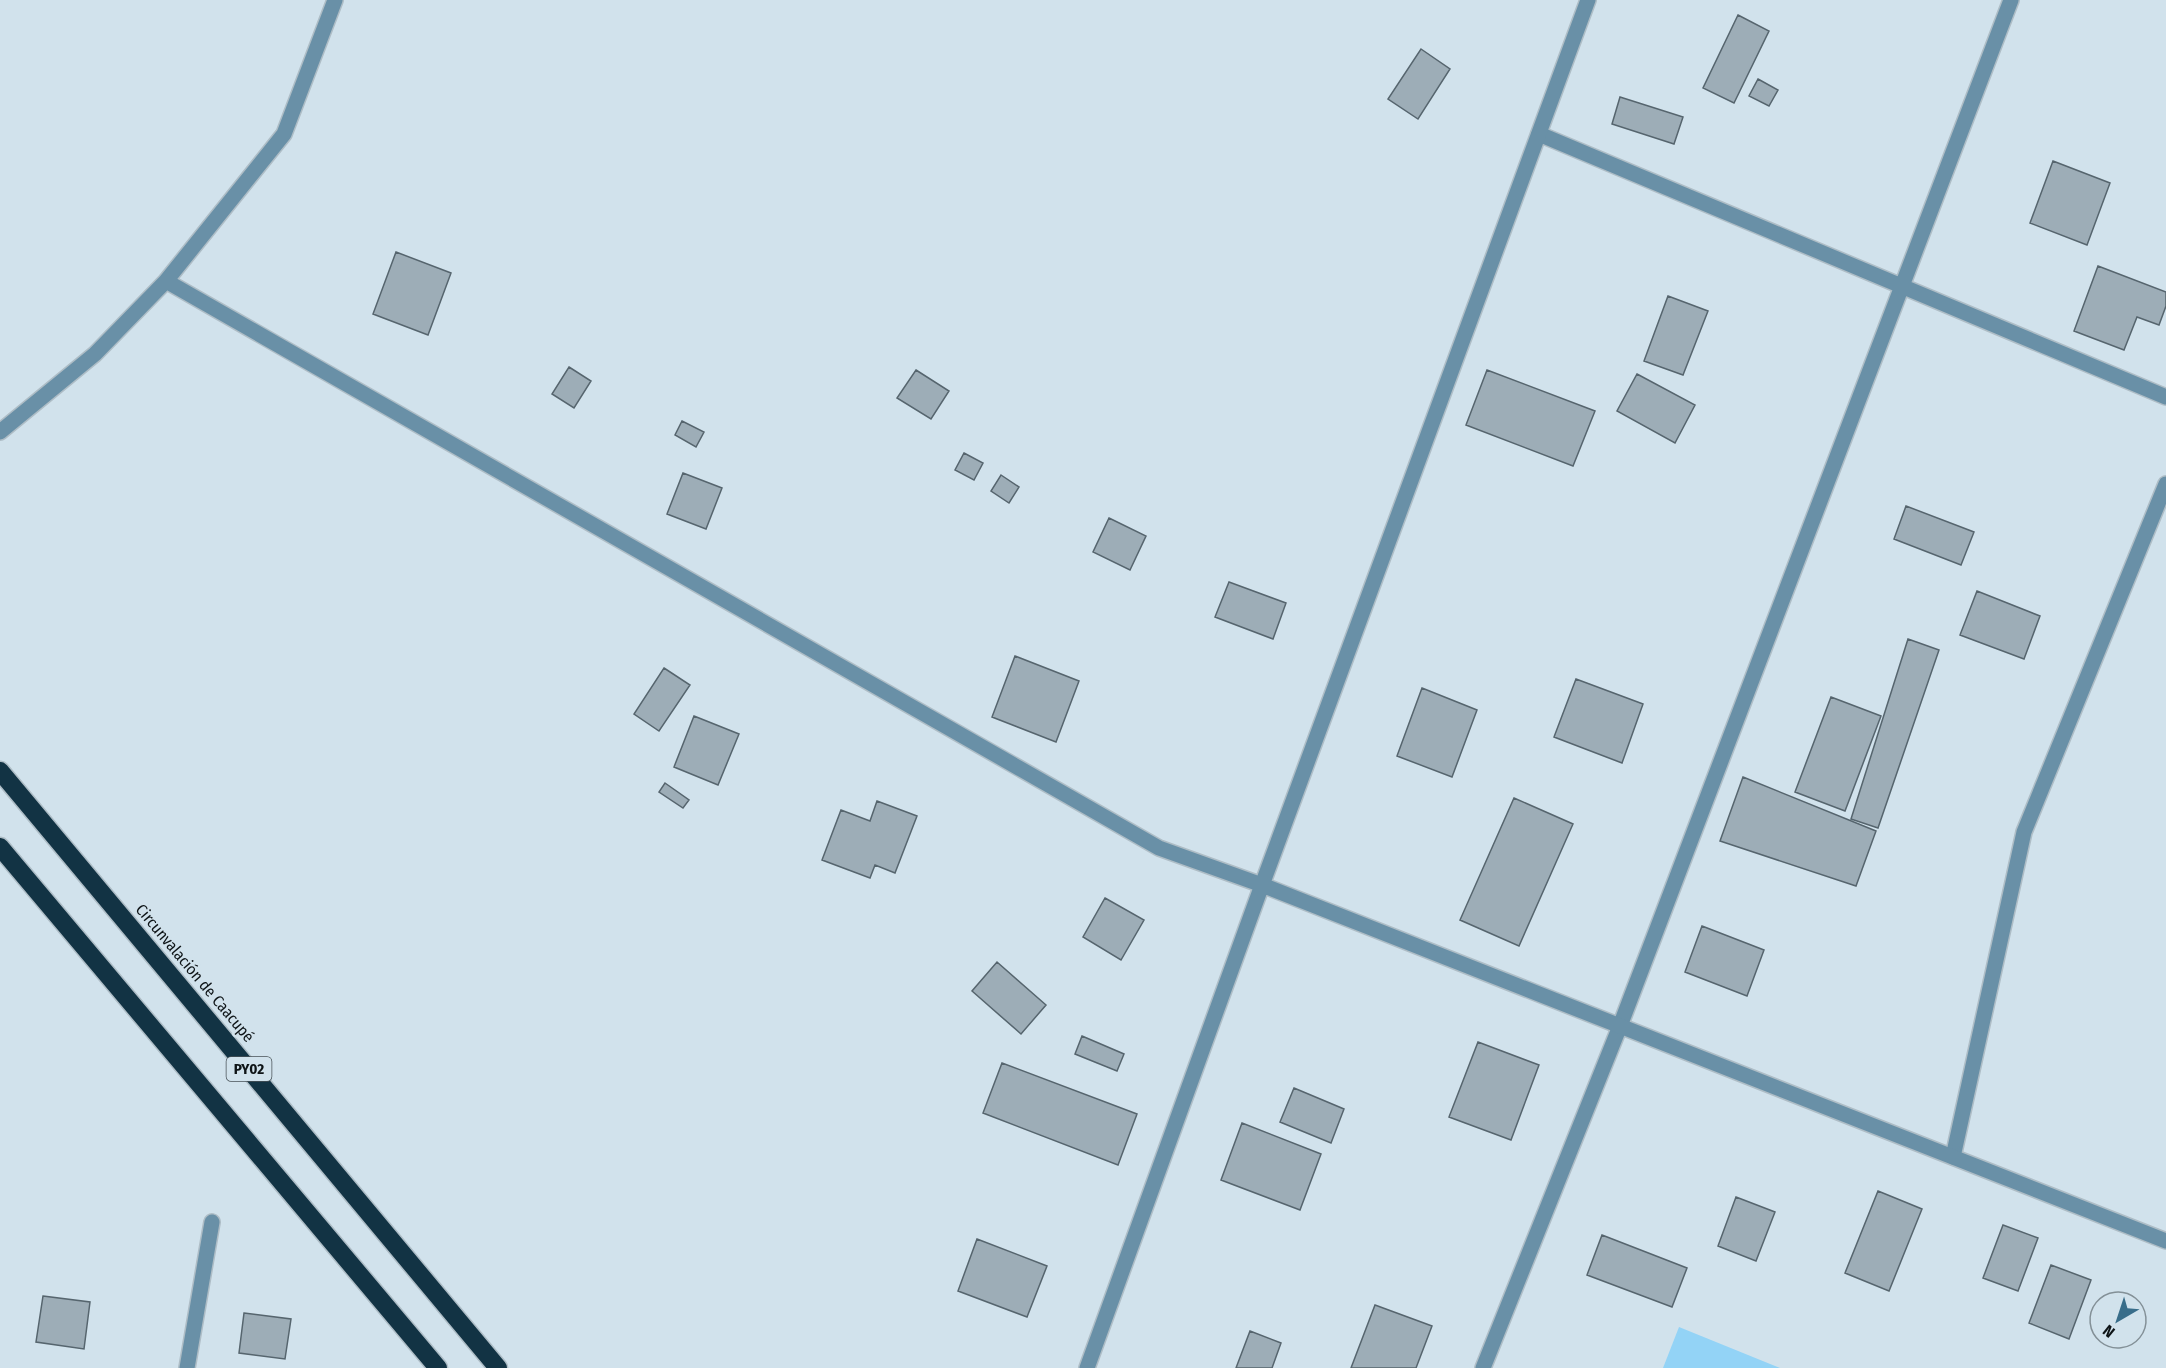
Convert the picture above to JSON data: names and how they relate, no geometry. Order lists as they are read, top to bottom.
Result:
{
  "streets": {
    "highway": ["Circunvalación de Caacupé", "PY02"]
  },
  "north": "bottom left"
}
